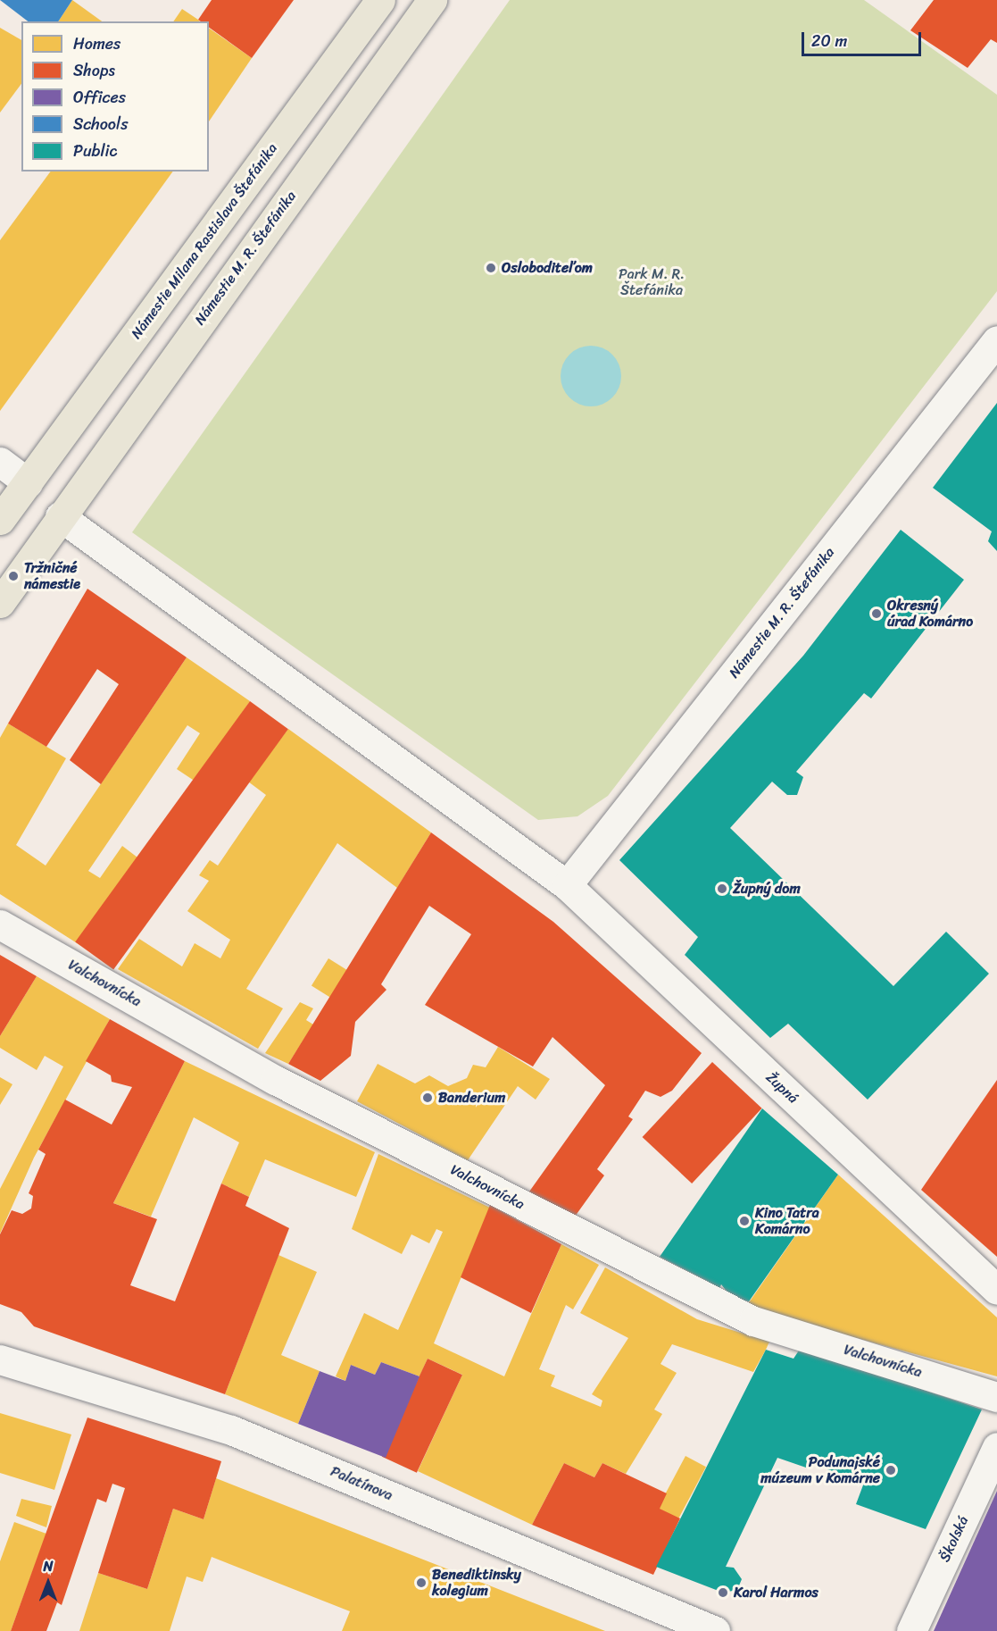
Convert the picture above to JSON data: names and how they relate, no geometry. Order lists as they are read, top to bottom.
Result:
{
  "streets": {
    "main road": ["Námestie Milana Rastislava Štefánika", "Námestie M. R. Štefánika"],
    "street": [
      "Valchovnícka",
      "Župná",
      "Palatínova",
      "Školská"
    ]
  },
  "crossings": [
    ["Námestie M. R. Štefánika", "Župná"]
  ],
  "parks": ["Park M. R. Štefánika"],
  "places": [
    "Osloboditeľom",
    "Tržničné námestie",
    "Okresný úrad Komárno",
    "Župný dom",
    "Banderium",
    "Kino Tatra Komárno",
    "Podunajské múzeum v Komárne",
    "Benediktinsky kolegium",
    "Karol Harmos"
  ],
  "legend": [
    "Homes",
    "Shops",
    "Offices",
    "Schools",
    "Public"
  ],
  "scale_bar": "20 m",
  "north": "top"
}
